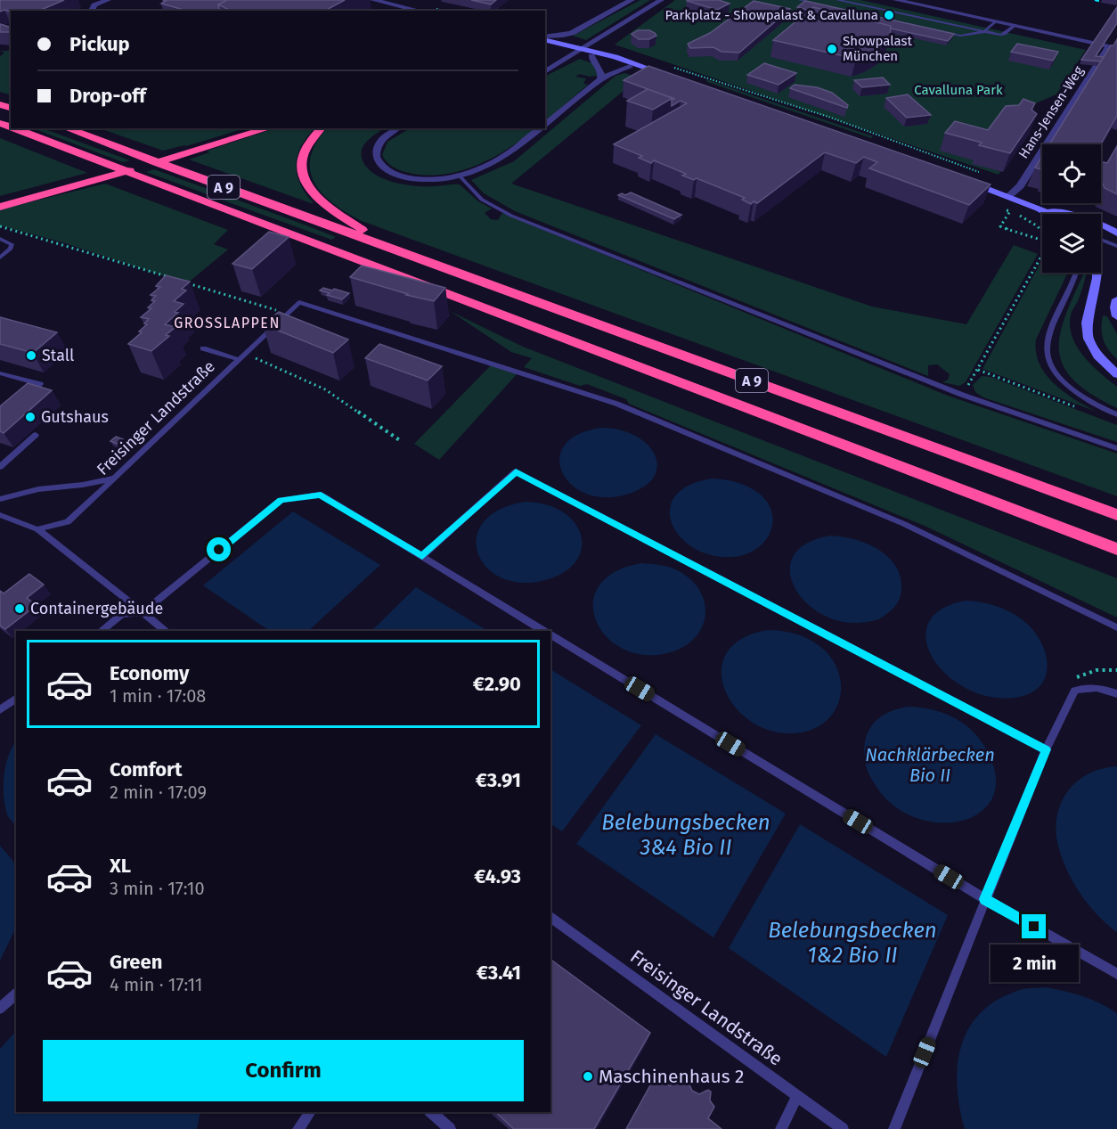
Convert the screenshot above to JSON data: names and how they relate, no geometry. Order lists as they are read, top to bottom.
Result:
{
  "streets": {
    "highway": ["A 9"],
    "street": ["Hans-Jensen-Weg"],
    "lane": ["Freisinger Landstraße"]
  },
  "districts": ["GROSSLAPPEN"],
  "water": ["Nachklärbecken Bio II", "Belebungsbecken 3&4 Bio II", "Belebungsbecken 1&2 Bio II"],
  "parks": ["Cavalluna Park"],
  "places": [
    "Parkplatz - Showpalast & Cavalluna",
    "Showpalast München",
    "Stall",
    "Gutshaus",
    "Containergebäude",
    "Maschinenhaus 2"
  ],
  "page": {
    "banner": ["Pickup", "Drop-off"],
    "list": [
      {
        "name": "Economy",
        "note": "1 min · 17:08",
        "value": "€2.90"
      },
      {
        "name": "Comfort",
        "note": "2 min · 17:09",
        "value": "€3.91"
      },
      {
        "name": "XL",
        "note": "3 min · 17:10",
        "value": "€4.93"
      },
      {
        "name": "Green",
        "note": "4 min · 17:11",
        "value": "€3.41"
      }
    ],
    "bubble": "2 min",
    "buttons": "Confirm"
  }
}
